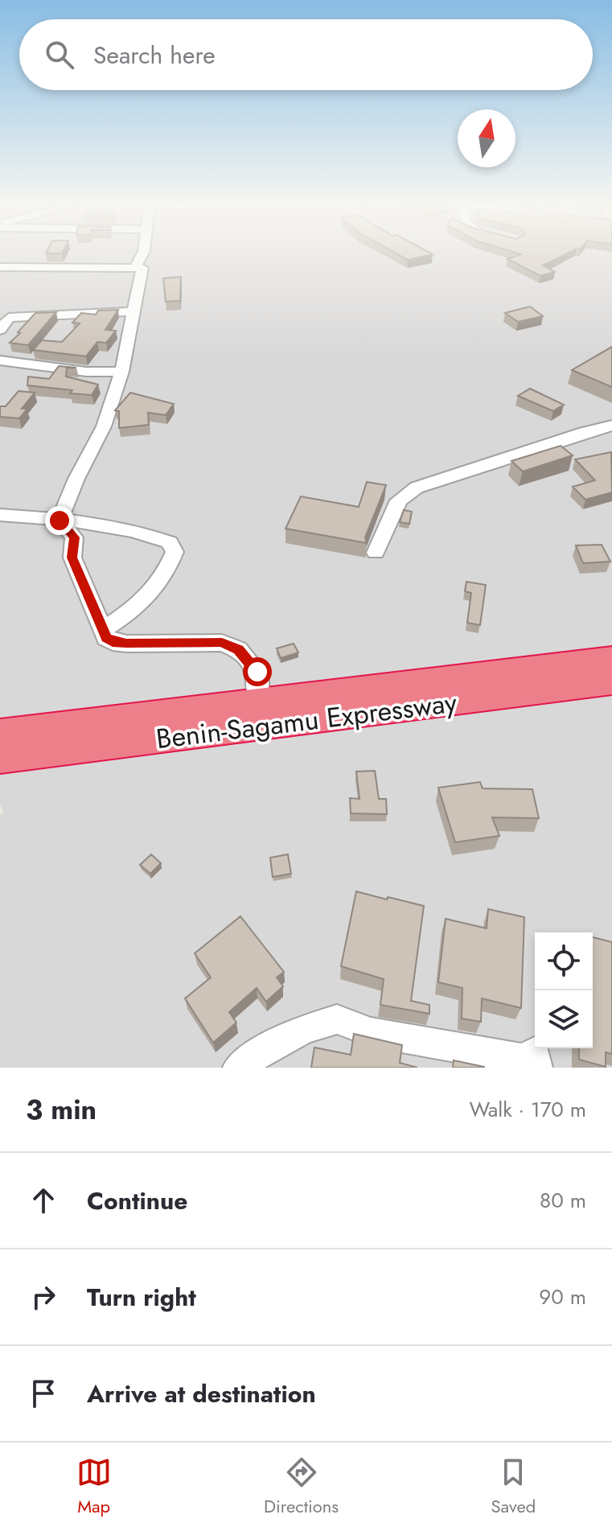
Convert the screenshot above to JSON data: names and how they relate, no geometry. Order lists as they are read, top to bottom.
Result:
{
  "streets": {
    "highway": ["Benin-Sagamu Expressway"]
  },
  "north": "top",
  "page": {
    "search": "Search here",
    "heading": ["3 min", "Walk · 170 m"],
    "list": [
      ["Continue", "80 m"],
      ["Turn right", "90 m"],
      "Arrive at destination"
    ],
    "nav": ["Map", "Directions", "Saved"]
  }
}
